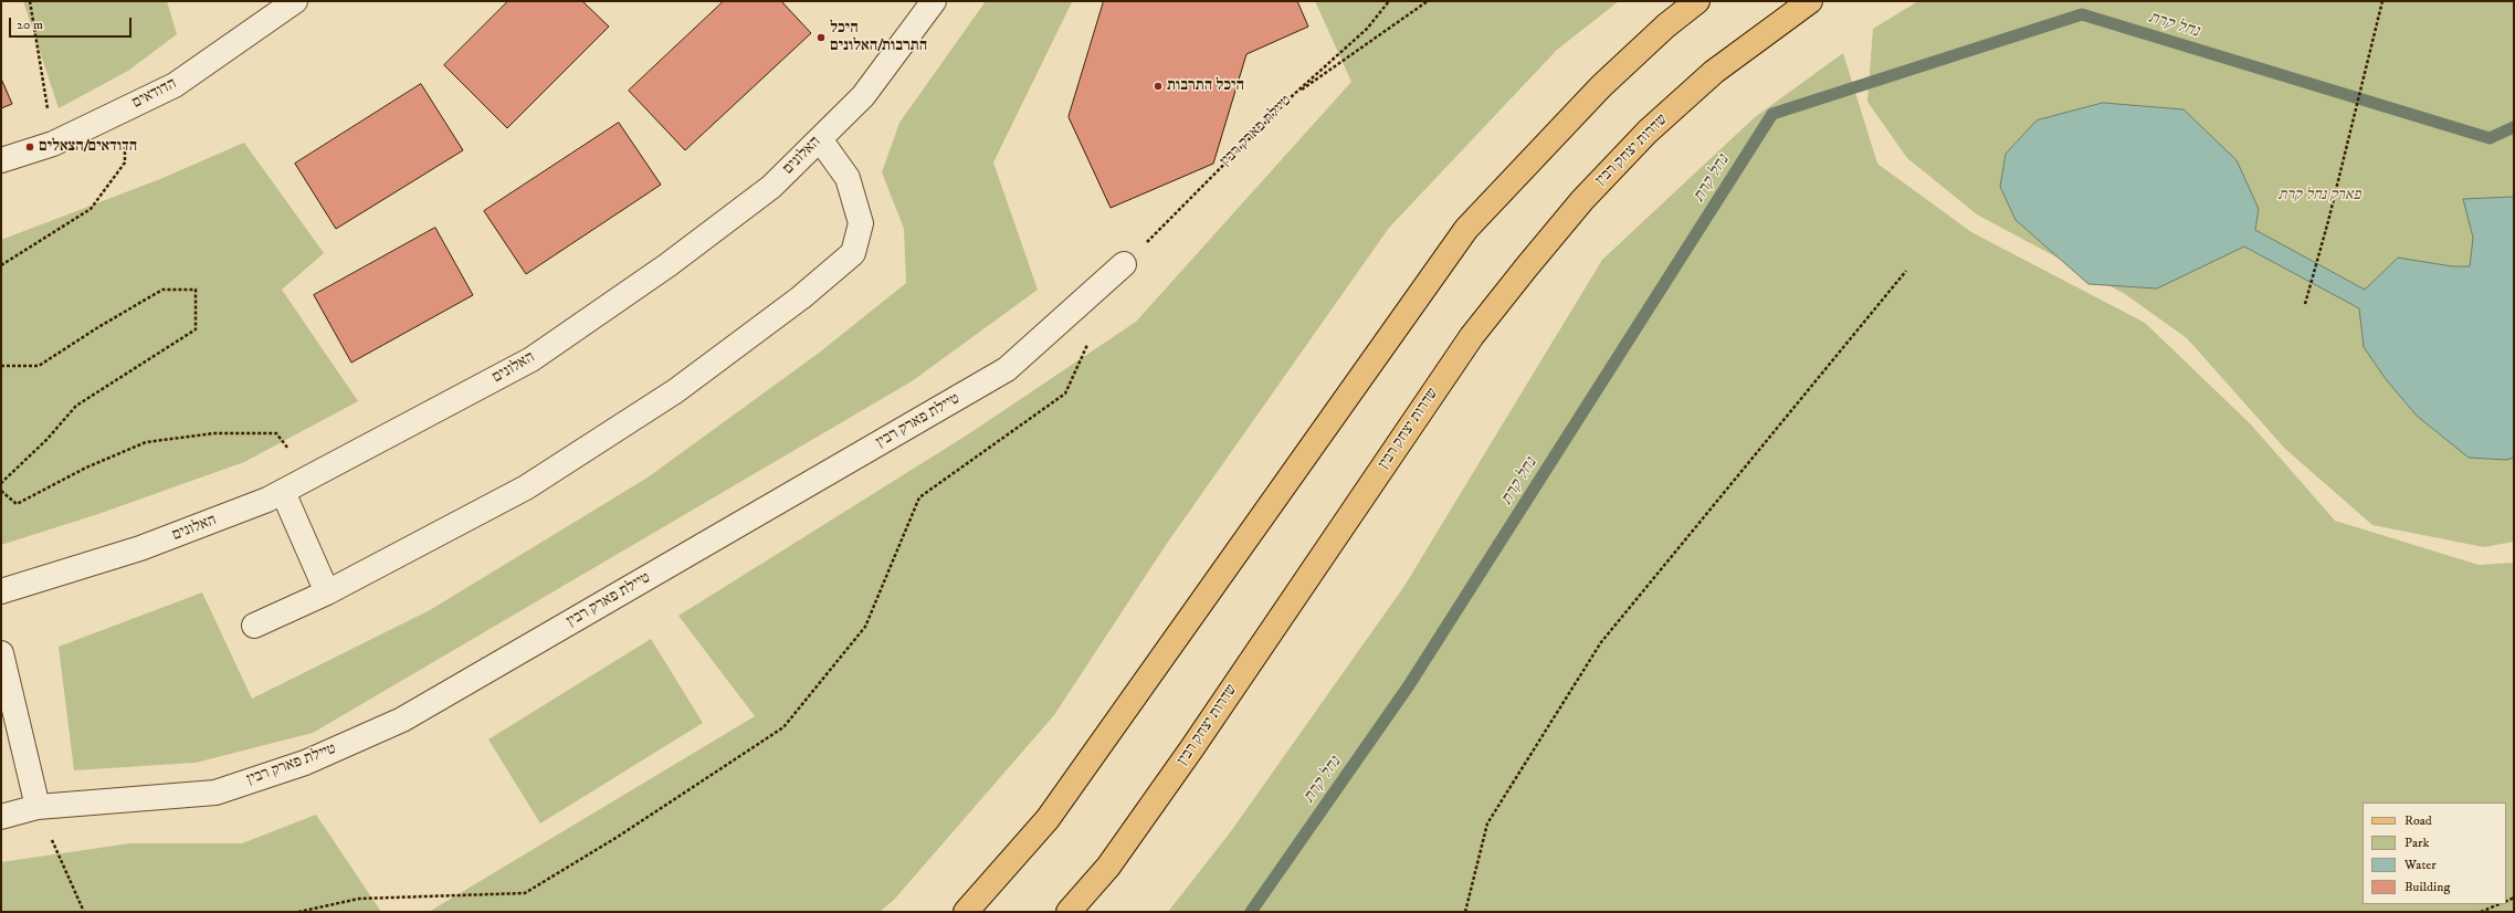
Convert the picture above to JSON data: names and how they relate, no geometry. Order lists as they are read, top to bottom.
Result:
{
  "streets": {
    "main road": ["שדרות יצחק רבין"],
    "street": ["הדודאים", "טיילת פארק רבין", "האלונים"]
  },
  "water": ["נחל קרת"],
  "parks": ["פארק נחל קרת"],
  "places": ["היכל התרבות/האלונים", "היכל התרבות", "הדודאים/הצאלים"],
  "legend": [
    "Road",
    "Park",
    "Water",
    "Building"
  ],
  "scale_bar": "20 m"
}
